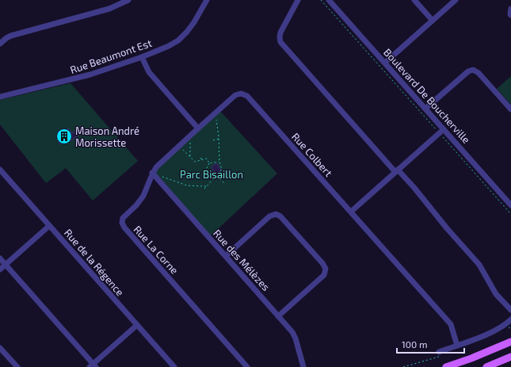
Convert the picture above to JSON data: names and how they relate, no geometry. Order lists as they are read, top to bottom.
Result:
{
  "streets": {
    "street": [
      "Rue Beaumont Est",
      "Boulevard De Boucherville",
      "Rue Colbert",
      "Rue La Corne",
      "Rue des Mélèzes",
      "Rue de la Régence"
    ]
  },
  "crossings": [
    ["Rue Colbert", "Rue La Corne"],
    ["Rue La Corne", "Rue des Mélèzes"]
  ],
  "parks": ["Parc Bisaillon"],
  "places": {
    "building": ["Maison André Morissette"]
  },
  "scale_bar": "100 m"
}
